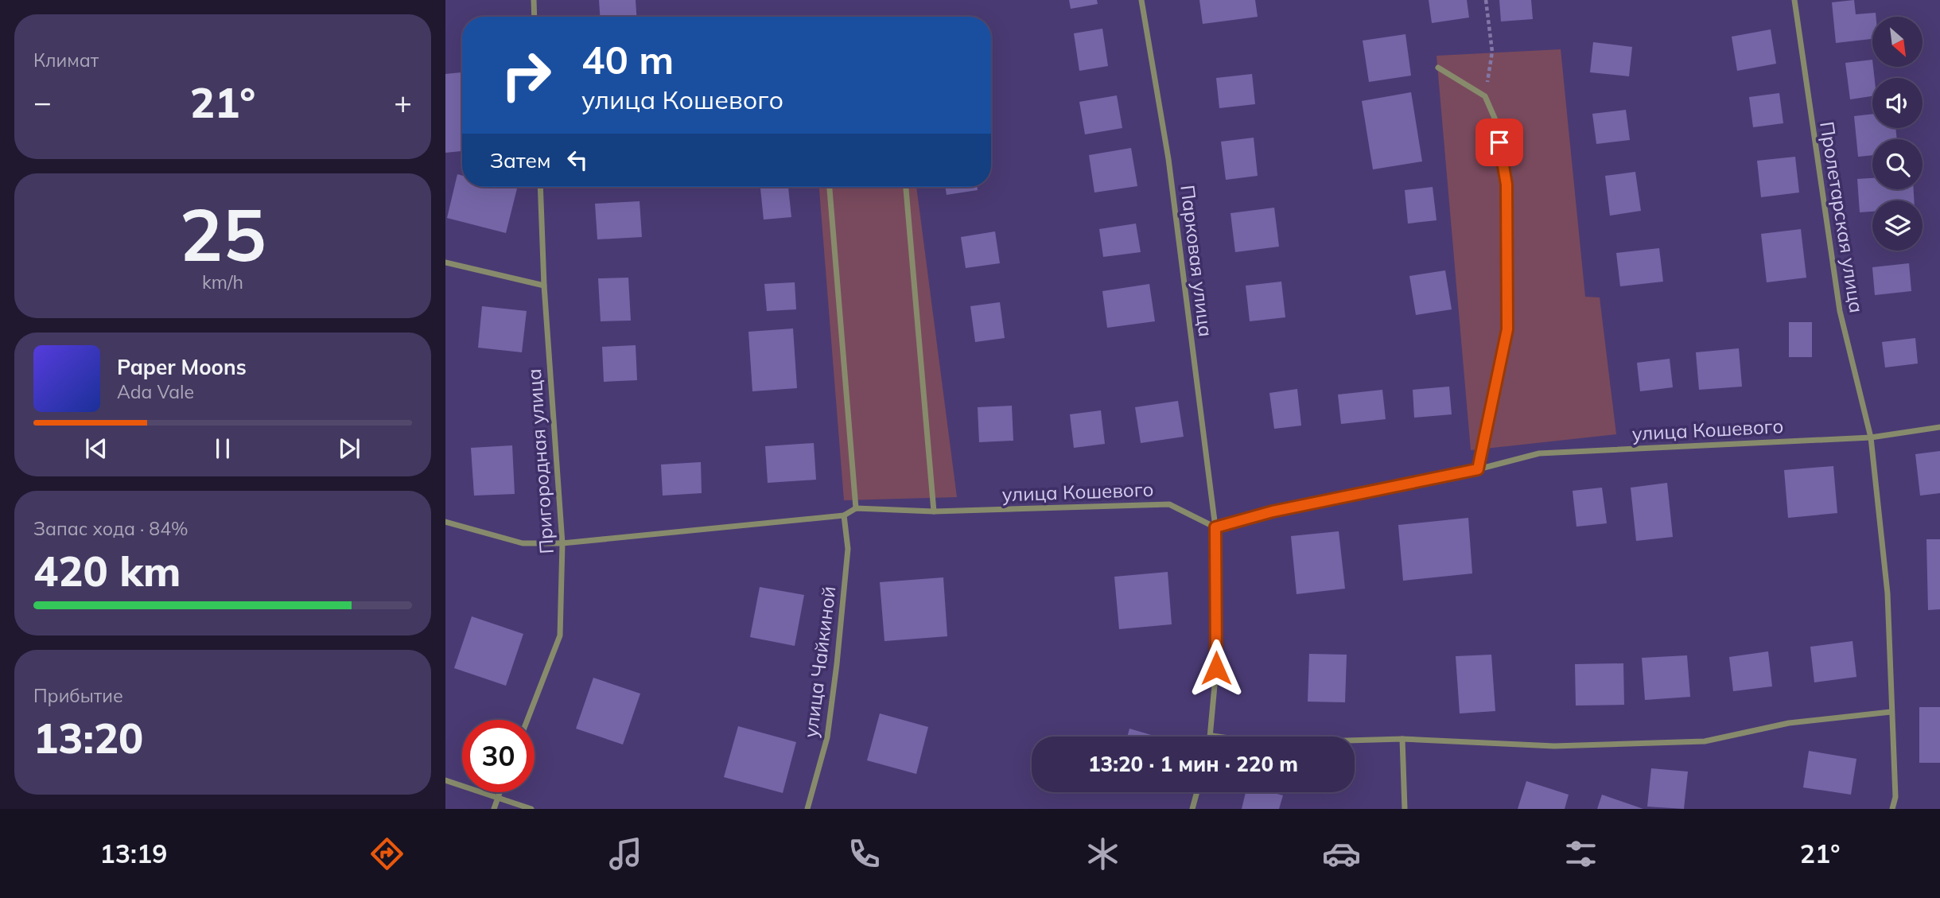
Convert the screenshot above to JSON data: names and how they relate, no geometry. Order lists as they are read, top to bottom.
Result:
{
  "streets": {
    "street": [
      "Пролетарская улица",
      "Парковая улица",
      "улица Кошевого",
      "Пригородная улица",
      "улица Чайкиной"
    ]
  },
  "crossings": [
    ["Пролетарская улица", "улица Кошевого"],
    ["Парковая улица", "улица Кошевого"]
  ],
  "north": "bottom right",
  "page": {
    "tile": [
      "Климат",
      ["25", "km/h"],
      ["Запас хода · 84%", "420 km"],
      ["Прибытие", "13:20"]
    ],
    "turn": ["40 m", "улица Кошевого"],
    "heat": ["−", "21°", "+"],
    "then": "Затем",
    "song": ["Paper Moons", "Ada Vale"],
    "limit": "30",
    "trip": "13:20 · 1 мин · 220 m",
    "tabs": ["13:19", "21°"]
  }
}
